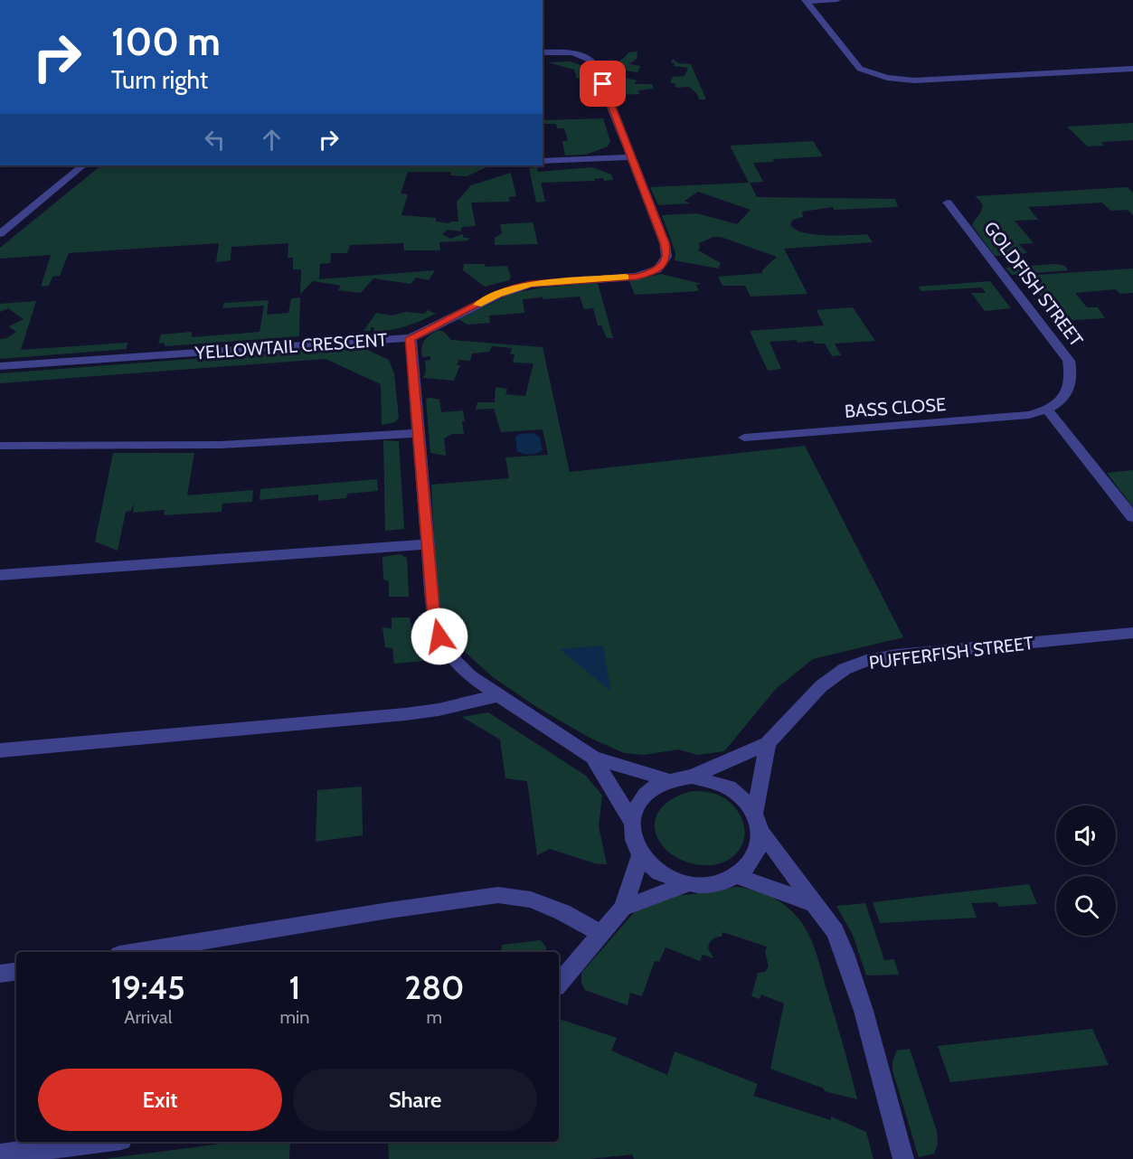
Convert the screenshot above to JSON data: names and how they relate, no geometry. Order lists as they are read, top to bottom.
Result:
{
  "streets": {
    "street": [
      "GOLDFISH STREET",
      "YELLOWTAIL CRESCENT",
      "BASS CLOSE",
      "PUFFERFISH STREET"
    ]
  },
  "crossings": [
    ["GOLDFISH STREET", "BASS CLOSE"],
    ["YELLOWTAIL CRESCENT", "PUFFERFISH STREET"]
  ],
  "page": {
    "turn": ["100 m", "Turn right"],
    "eta": [
      "19:45",
      "Arrival",
      "1",
      "min",
      "280",
      "m"
    ],
    "buttons": ["Exit", "Share"]
  }
}
